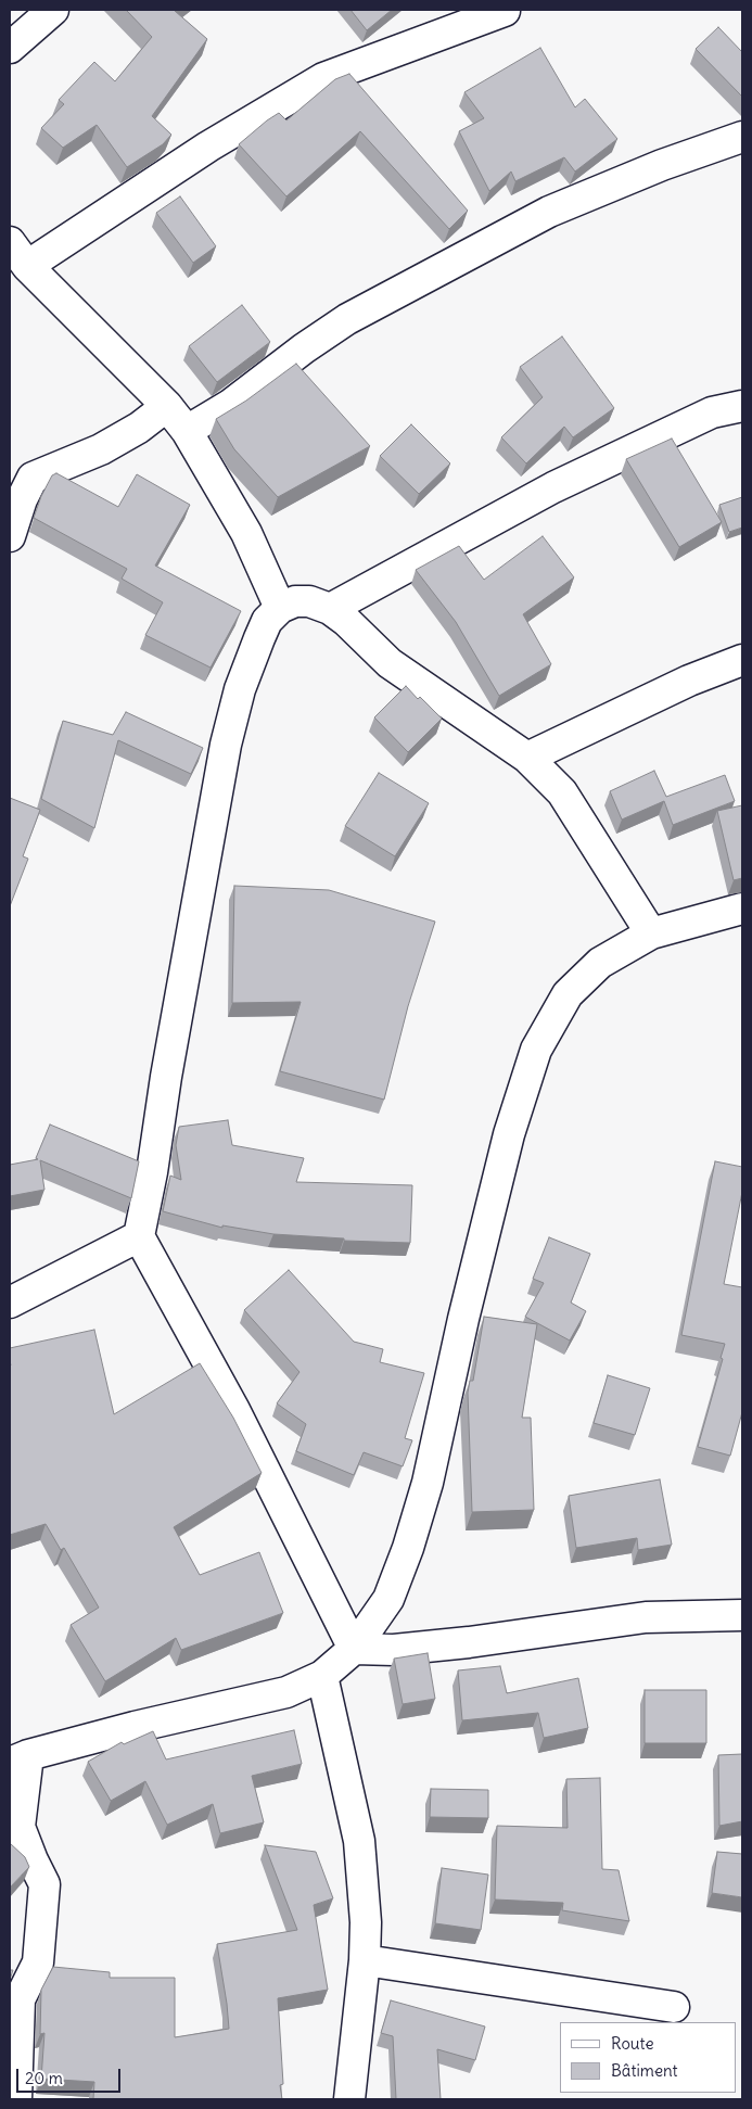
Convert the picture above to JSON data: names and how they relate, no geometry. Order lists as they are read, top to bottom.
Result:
{
  "legend": ["Route", "Bâtiment"],
  "scale_bar": "20 m"
}
